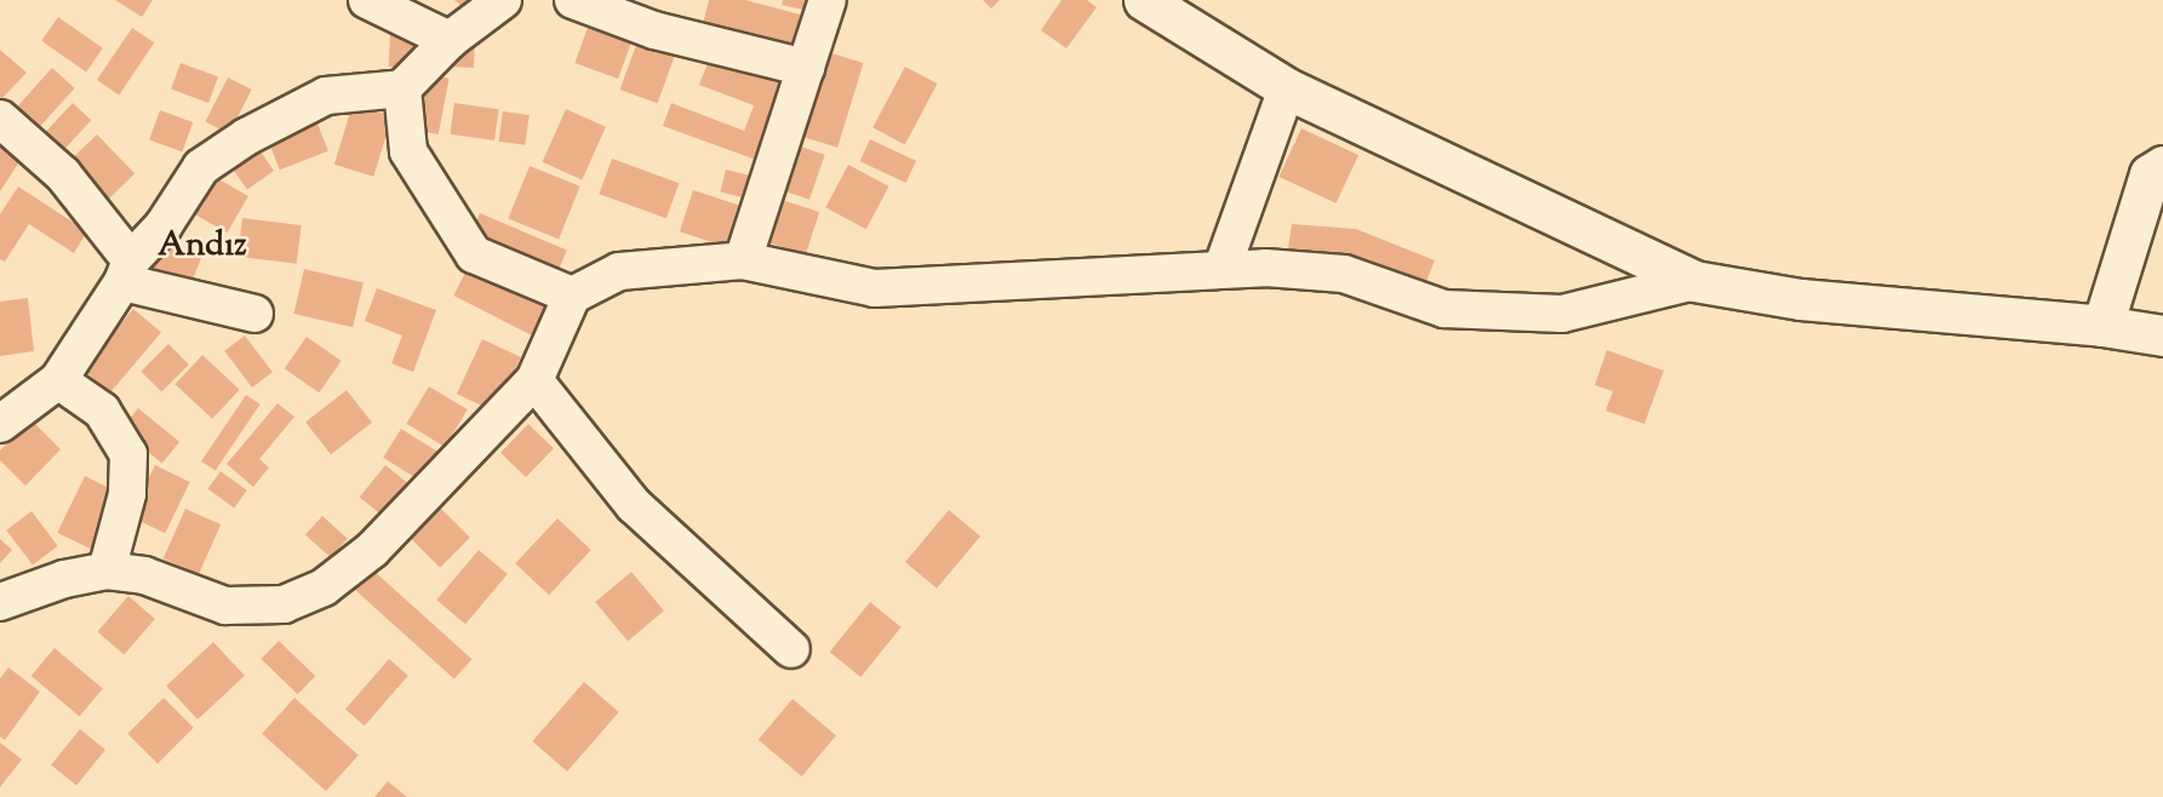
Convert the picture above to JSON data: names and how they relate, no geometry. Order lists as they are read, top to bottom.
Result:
{
  "districts": ["Andız"]
}
